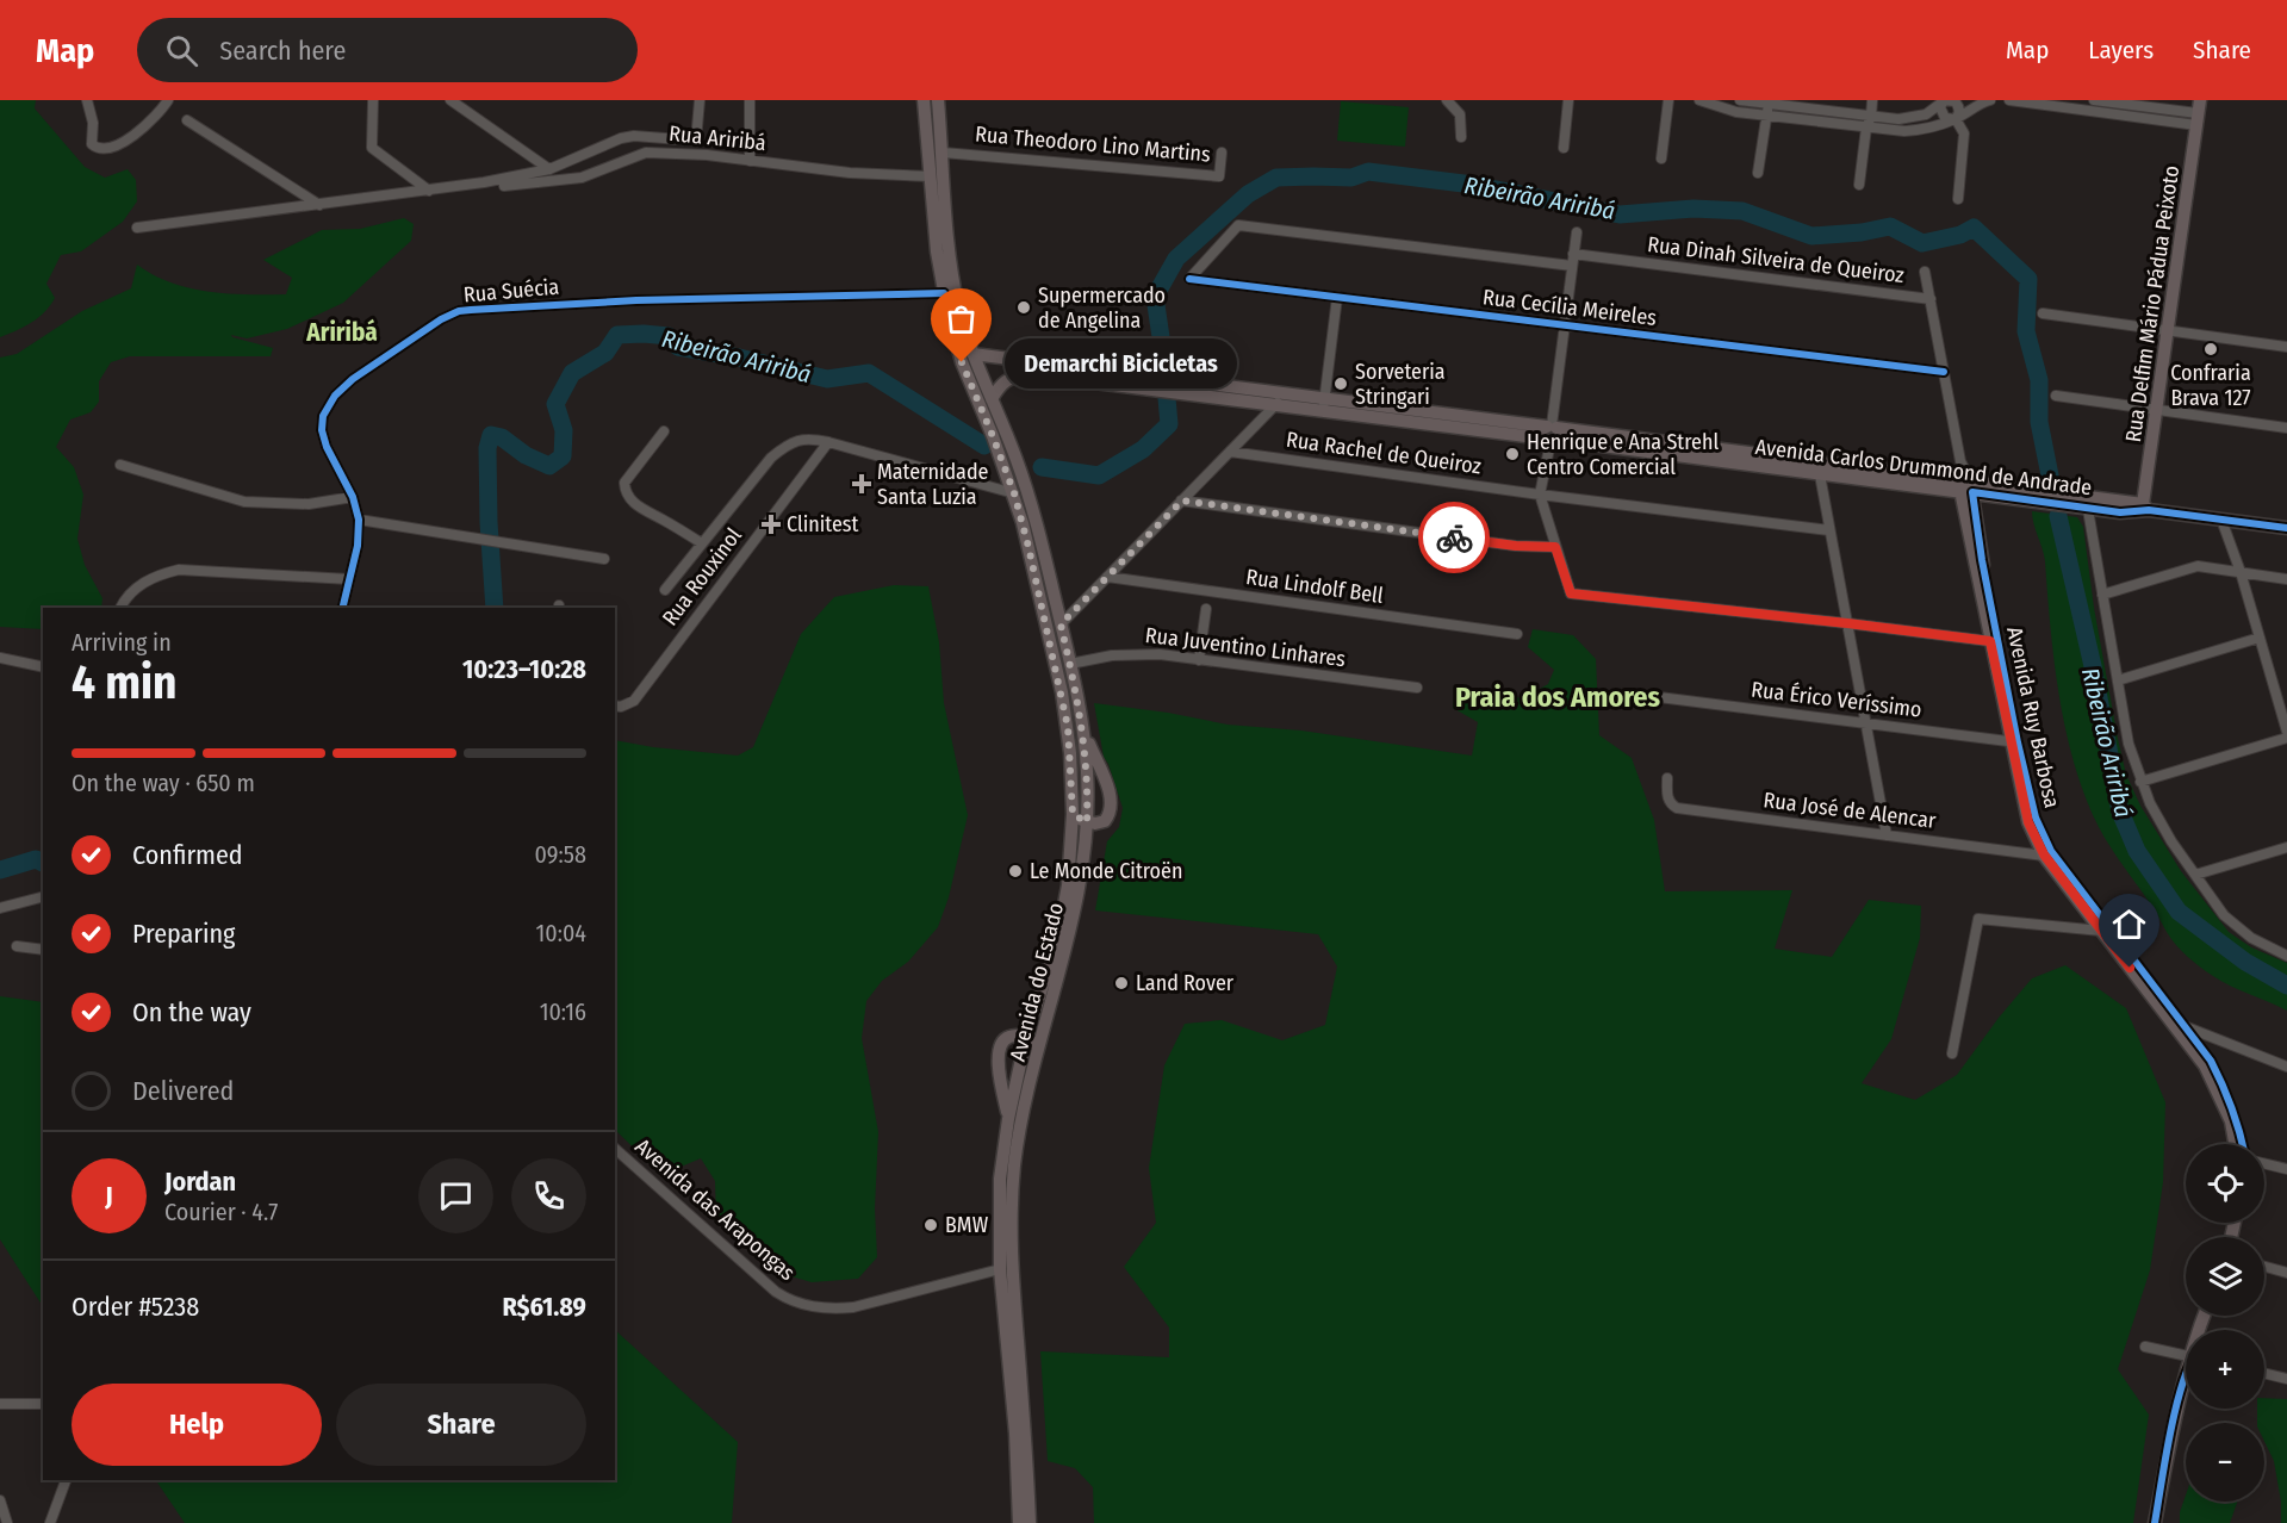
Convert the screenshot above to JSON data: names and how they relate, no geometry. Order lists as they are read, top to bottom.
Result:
{
  "streets": {
    "main road": [
      "Rua Delfim Mário Pádua Peixoto",
      "Avenida Carlos Drummond de Andrade",
      "Avenida Ruy Barbosa",
      "Avenida do Estado"
    ],
    "street": [
      "Rua Ariribá",
      "Rua Theodoro Lino Martins",
      "Rua Dinah Silveira de Queiroz",
      "Rua Suécia",
      "Rua Cecília Meireles",
      "Rua Rachel de Queiroz",
      "Rua Rouxinol",
      "Rua Lindolf Bell",
      "Rua Juventino Linhares",
      "Rua Érico Veríssimo",
      "Rua José de Alencar",
      "Avenida das Arapongas"
    ]
  },
  "crossings": [
    ["Rua Ariribá", "Avenida do Estado"],
    ["Rua Theodoro Lino Martins", "Avenida do Estado"],
    ["Rua Dinah Silveira de Queiroz", "Avenida Ruy Barbosa"],
    ["Rua Suécia", "Avenida do Estado"],
    ["Rua Delfim Mário Pádua Peixoto", "Avenida Carlos Drummond de Andrade"],
    ["Rua Cecília Meireles", "Avenida Ruy Barbosa"],
    ["Avenida Carlos Drummond de Andrade", "Avenida Ruy Barbosa"],
    ["Avenida Carlos Drummond de Andrade", "Avenida do Estado"],
    ["Rua Juventino Linhares", "Avenida do Estado"],
    ["Rua Érico Veríssimo", "Avenida Ruy Barbosa"],
    ["Avenida Ruy Barbosa", "Rua José de Alencar"],
    ["Avenida do Estado", "Avenida das Arapongas"]
  ],
  "districts": ["Ariribá", "Praia dos Amores"],
  "water": ["Ribeirão Ariribá"],
  "places": {
    "other": [
      "Supermercado de Angelina",
      "Confraria Brava 127",
      "Demarchi Bicicletas",
      "Sorveteria Stringari",
      "Henrique e Ana Strehl Centro Comercial",
      "Le Monde Citroën",
      "Land Rover",
      "BMW"
    ],
    "health": ["Maternidade Santa Luzia", "Clinitest"]
  },
  "page": {
    "header": "Map",
    "search": "Search here",
    "nav": ["Map", "Layers", "Share"],
    "bubble": "Demarchi Bicicletas",
    "heading": ["4 min", "Arriving in", "10:23–10:28"],
    "panel": [
      "Jordan",
      "Courier · 4.7",
      "Order #5238",
      "R$61.89"
    ],
    "bar": "On the way · 650 m",
    "list": [
      ["Confirmed", "09:58"],
      ["Preparing", "10:04"],
      ["On the way", "10:16"],
      "Delivered"
    ],
    "map_buttons": ["+", "−"],
    "round": "J",
    "buttons": ["Help", "Share"]
  }
}
